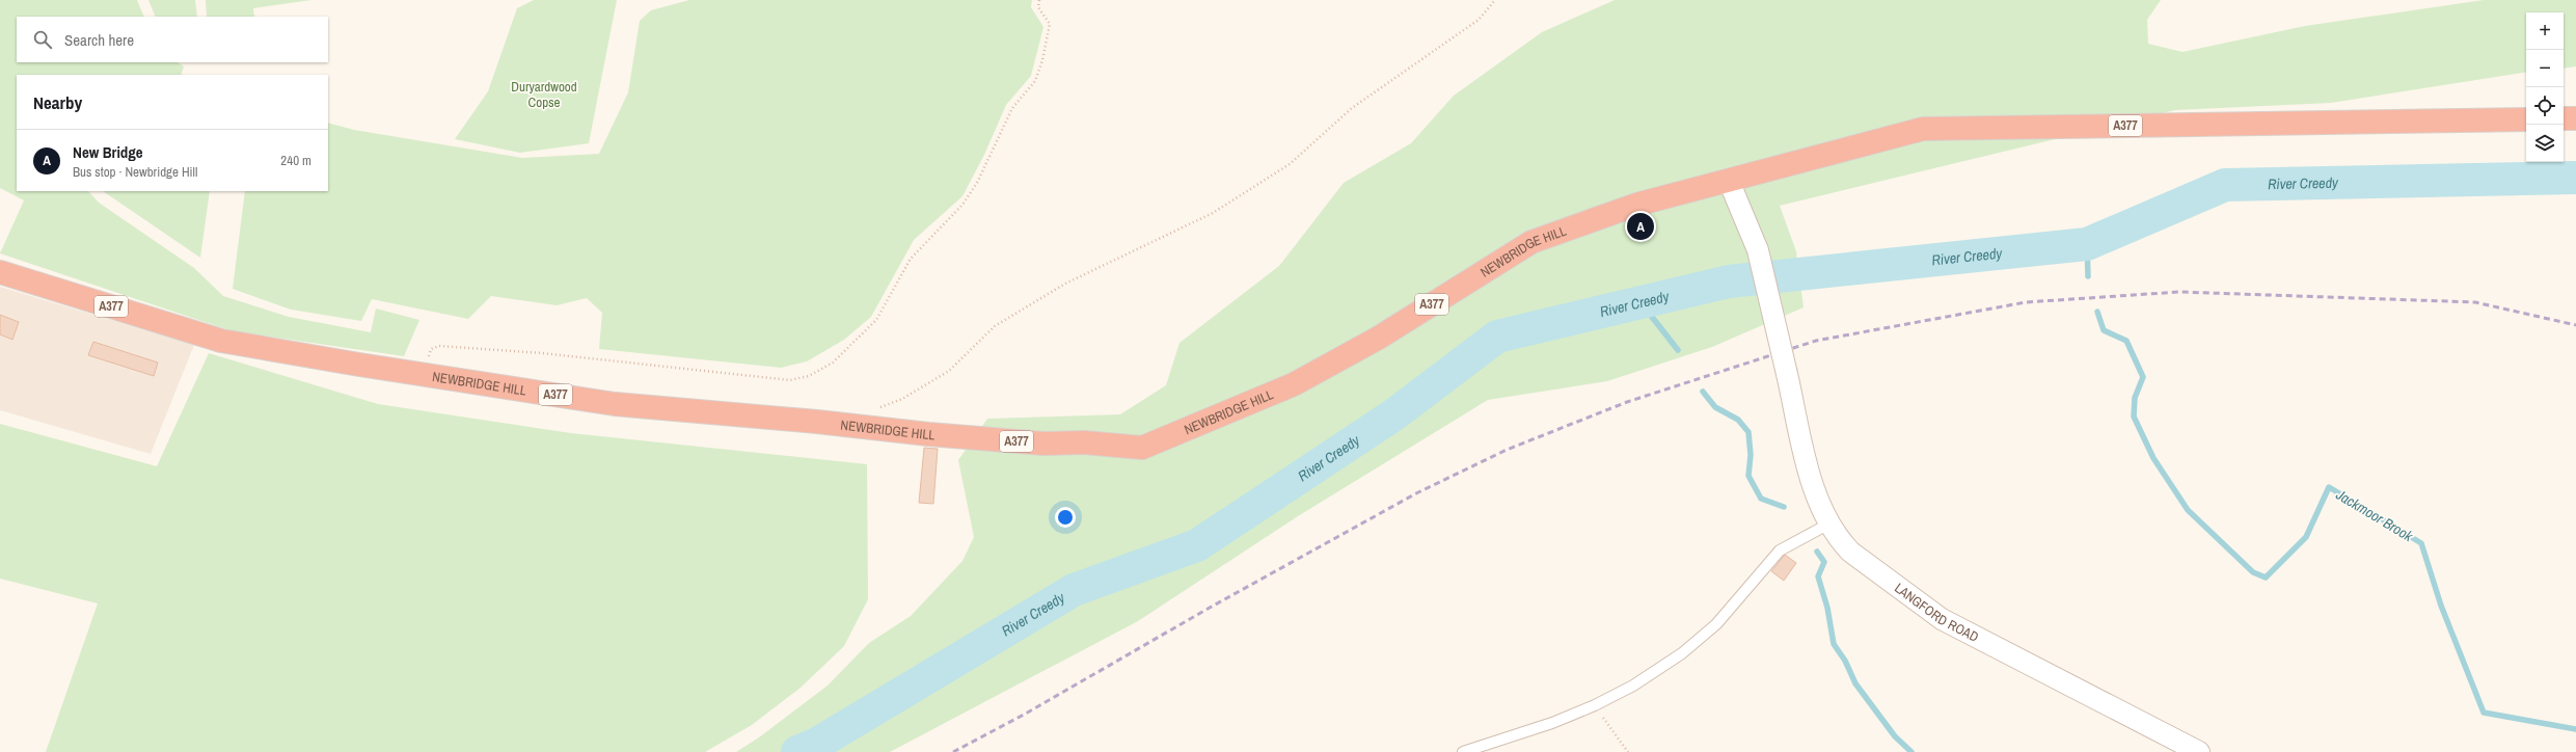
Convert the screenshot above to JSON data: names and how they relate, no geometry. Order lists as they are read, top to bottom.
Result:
{
  "streets": {
    "highway": ["A377", "NEWBRIDGE HILL"],
    "street": ["LANGFORD ROAD"]
  },
  "crossings": [
    ["A377", "NEWBRIDGE HILL"],
    ["A377", "LANGFORD ROAD"],
    ["NEWBRIDGE HILL", "LANGFORD ROAD"]
  ],
  "water": ["River Creedy", "Jackmoor Brook"],
  "parks": ["Duryardwood Copse"],
  "page": {
    "map_buttons": ["+", "−"],
    "search": "Search here",
    "heading": "Nearby",
    "list": [
      {
        "mark": "A",
        "name": "New Bridge",
        "note": "Bus stop · Newbridge Hill",
        "value": "240 m"
      }
    ],
    "pins": "A"
  }
}
